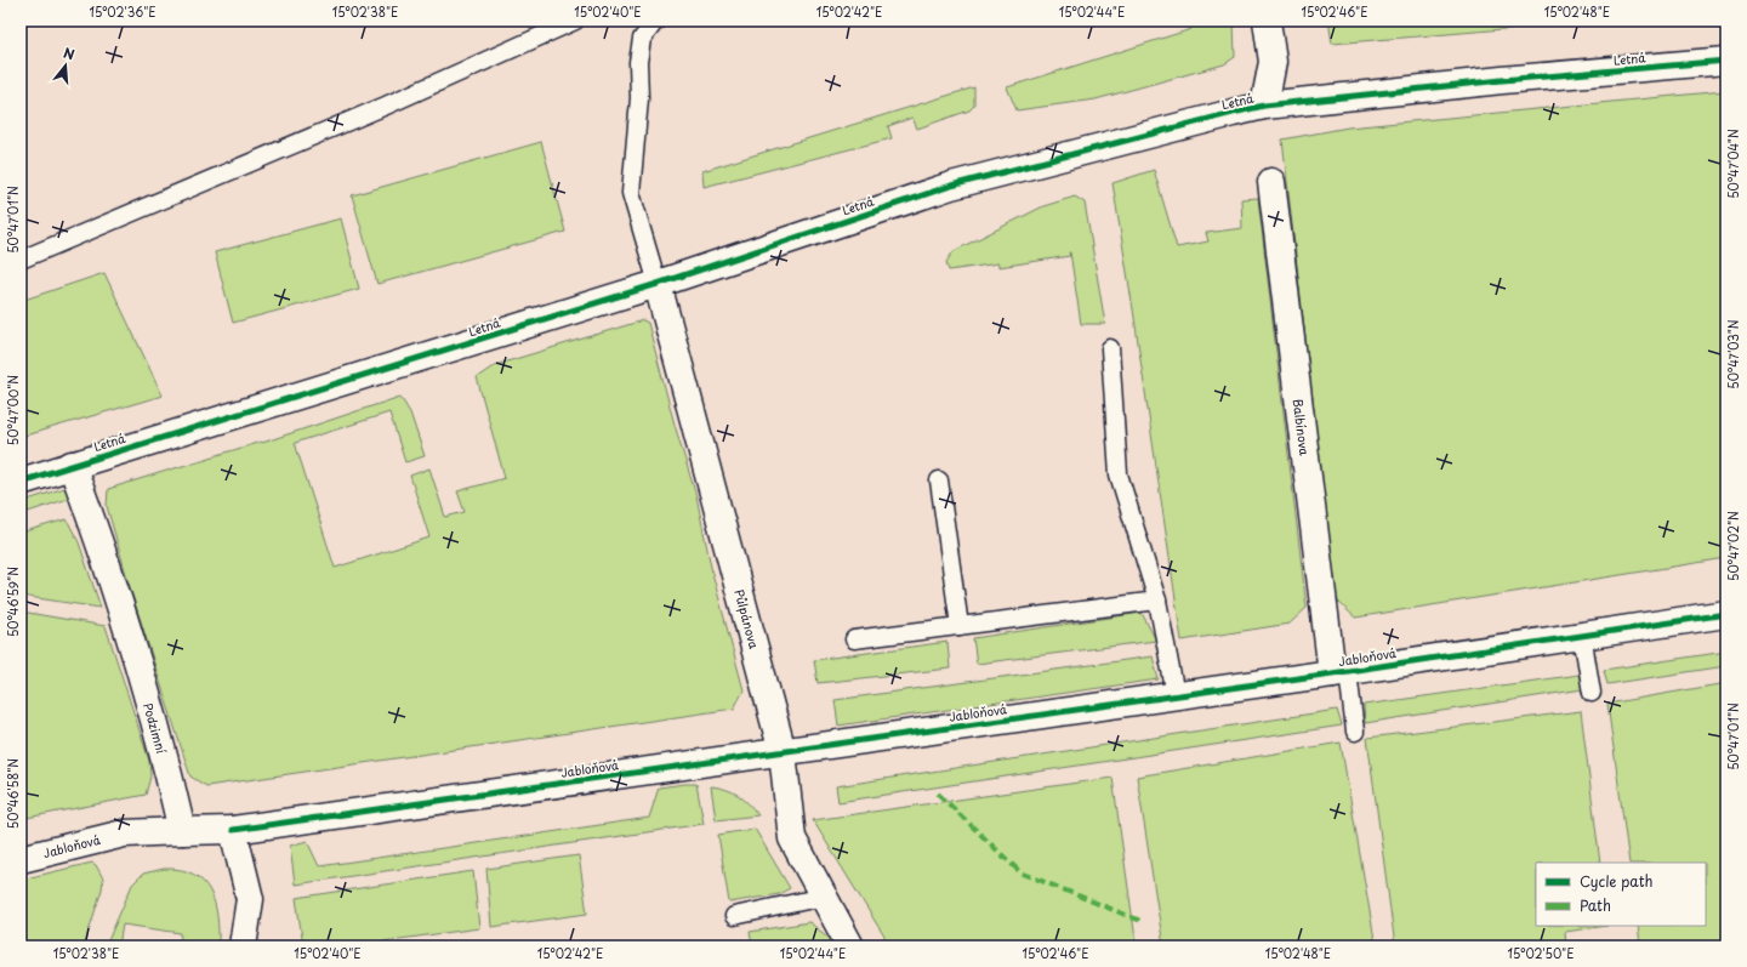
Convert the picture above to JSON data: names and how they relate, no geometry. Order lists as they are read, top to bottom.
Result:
{
  "streets": {
    "street": [
      "Letná",
      "Balbínova",
      "Půlpánova",
      "Jabloňová",
      "Podzimní"
    ]
  },
  "crossings": [
    ["Letná", "Půlpánova"],
    ["Letná", "Podzimní"],
    ["Balbínova", "Jabloňová"],
    ["Půlpánova", "Jabloňová"],
    ["Jabloňová", "Podzimní"]
  ],
  "legend": ["Cycle path", "Path"],
  "north": "top",
  "coordinates": [
    "15°02'36\"E",
    "15°02'38\"E",
    "15°02'40\"E",
    "15°02'42\"E",
    "15°02'44\"E",
    "15°02'46\"E",
    "15°02'48\"E",
    "50°47'04\"N",
    "50°47'01\"N",
    "50°47'03\"N",
    "50°47'00\"N",
    "50°47'02\"N",
    "50°46'59\"N",
    "50°46'58\"N",
    "15°02'50\"E"
  ]
}
